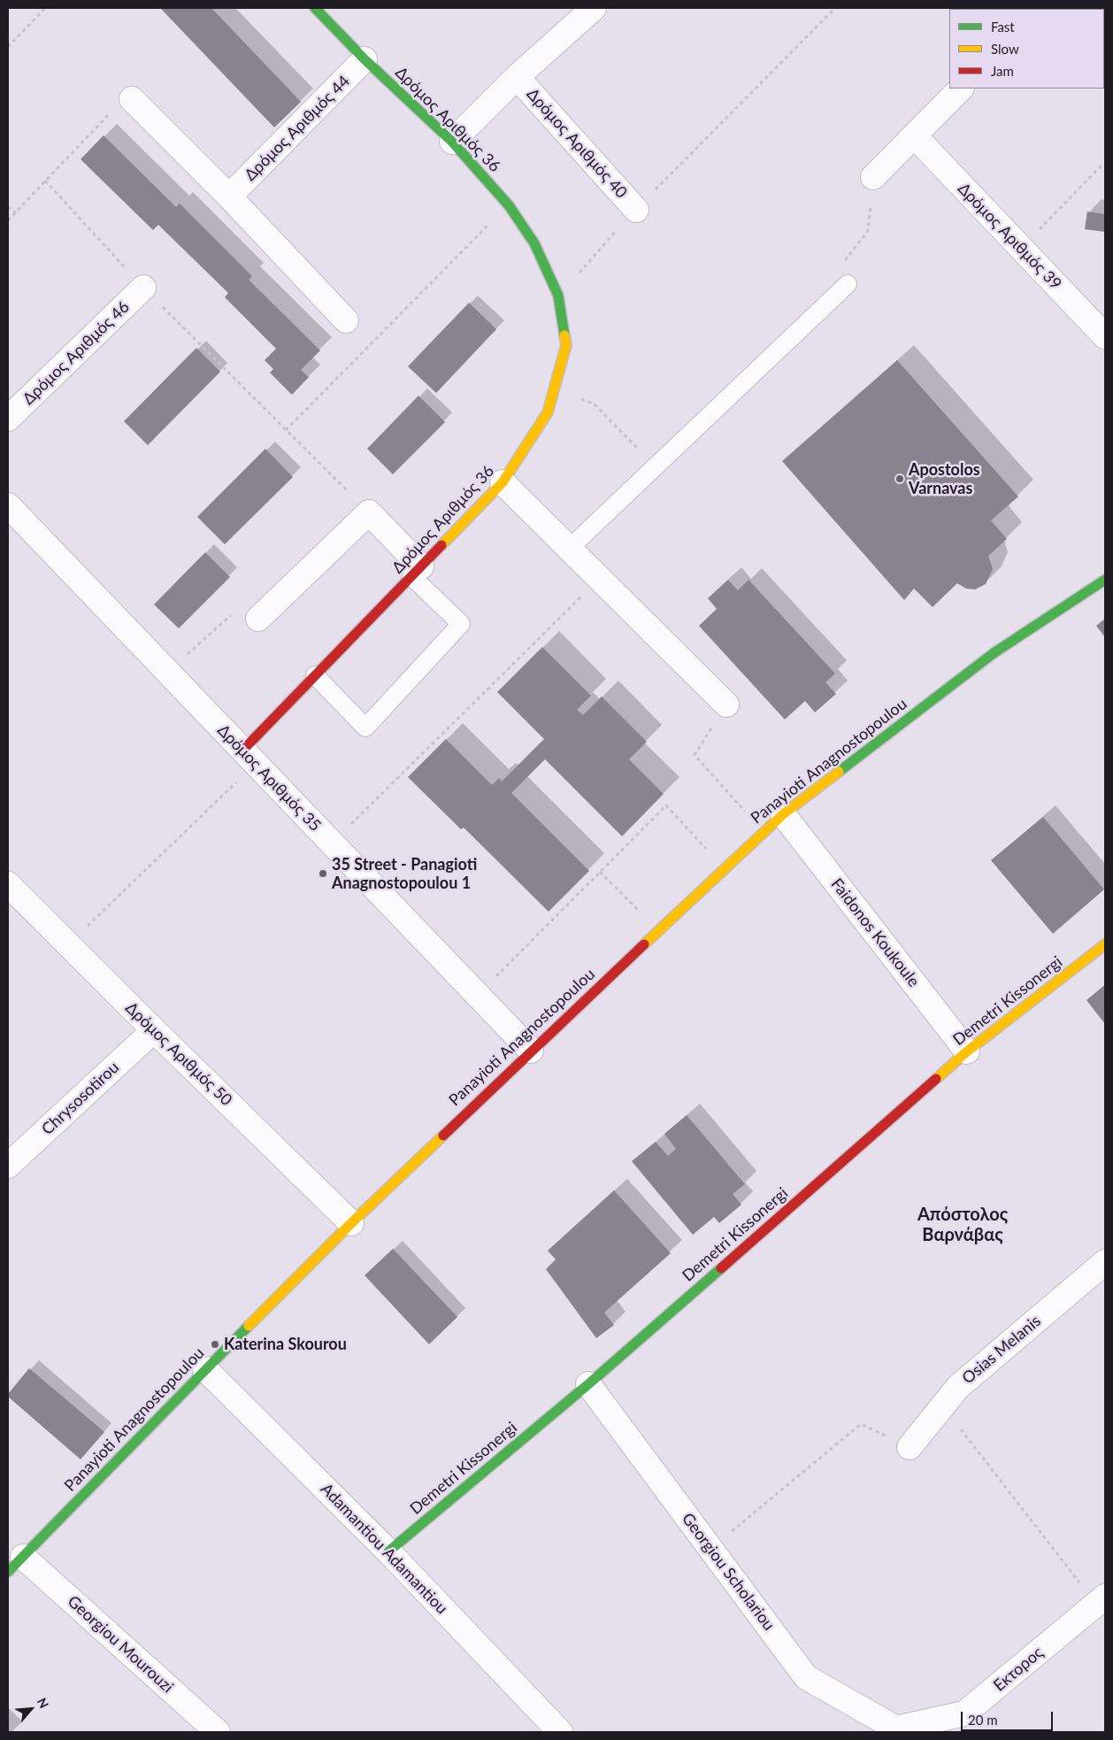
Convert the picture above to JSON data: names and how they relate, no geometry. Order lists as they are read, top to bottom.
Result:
{
  "streets": {
    "street": [
      "Δρόμος Αριθμός 36",
      "Δρόμος Αριθμός 44",
      "Δρόμος Αριθμός 40",
      "Δρόμος Αριθμός 39",
      "Δρόμος Αριθμός 46",
      "Panayioti Anagnostopoulou",
      "Δρόμος Αριθμός 35",
      "Faidonos Koukoule",
      "Demetri Kissonergi",
      "Δρόμος Αριθμός 50",
      "Chrysosotirou",
      "Osias Melanis",
      "Adamantiou Adamantiou",
      "Georgiou Scholariou",
      "Georgiou Mourouzi",
      "Εκτορος"
    ]
  },
  "crossings": [
    ["Δρόμος Αριθμός 36", "Δρόμος Αριθμός 44"],
    ["Δρόμος Αριθμός 36", "Δρόμος Αριθμός 40"],
    ["Δρόμος Αριθμός 36", "Δρόμος Αριθμός 35"],
    ["Panayioti Anagnostopoulou", "Δρόμος Αριθμός 35"],
    ["Panayioti Anagnostopoulou", "Faidonos Koukoule"],
    ["Panayioti Anagnostopoulou", "Δρόμος Αριθμός 50"],
    ["Panayioti Anagnostopoulou", "Adamantiou Adamantiou"],
    ["Panayioti Anagnostopoulou", "Georgiou Mourouzi"],
    ["Faidonos Koukoule", "Demetri Kissonergi"],
    ["Demetri Kissonergi", "Adamantiou Adamantiou"],
    ["Demetri Kissonergi", "Georgiou Scholariou"],
    ["Δρόμος Αριθμός 50", "Chrysosotirou"],
    ["Georgiou Scholariou", "Εκτορος"]
  ],
  "districts": ["Απόστολος Βαρνάβας"],
  "places": ["Apostolos Varnavas", "35 Street - Panagioti Anagnostopoulou 1", "Katerina Skourou"],
  "legend": ["Fast", "Slow", "Jam"],
  "scale_bar": "20 m",
  "north": "top right"
}
